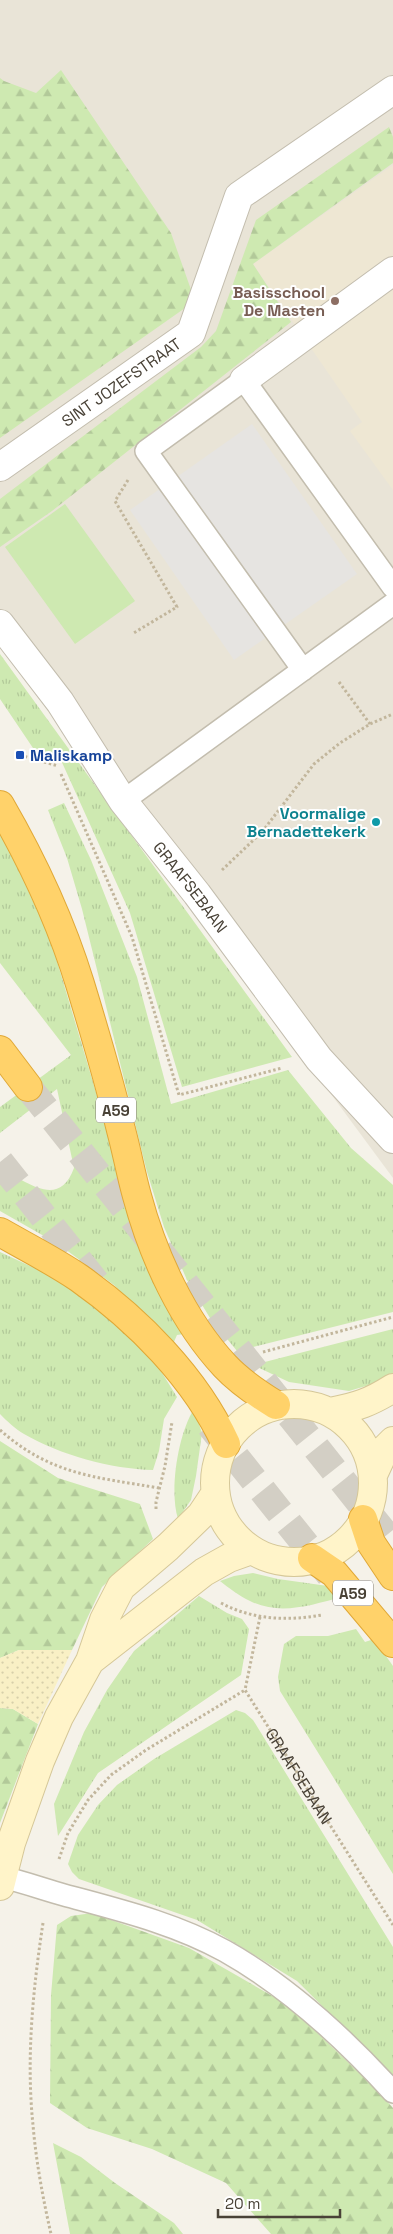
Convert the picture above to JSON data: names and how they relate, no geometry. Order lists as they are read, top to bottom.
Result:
{
  "streets": {
    "highway": ["A59"],
    "street": ["SINT JOZEFSTRAAT", "GRAAFSEBAAN"]
  },
  "places": {
    "other": ["Basisschool De Masten", "Voormalige Bernadettekerk"],
    "transit": ["Maliskamp"]
  },
  "scale_bar": "20 m"
}
